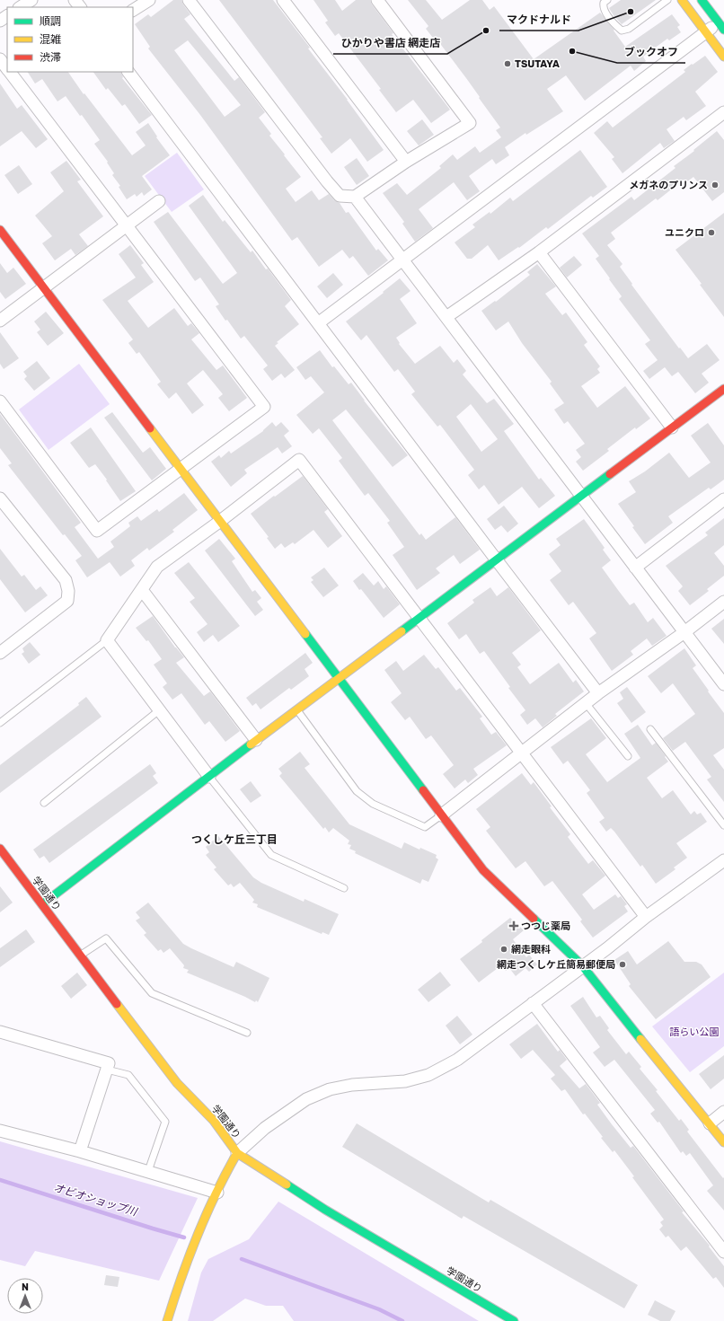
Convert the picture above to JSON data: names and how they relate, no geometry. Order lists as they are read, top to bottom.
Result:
{
  "streets": {
    "street": ["学園通り"]
  },
  "districts": ["つくしケ丘三丁目"],
  "water": ["オビオショップ川"],
  "parks": ["語らい公園"],
  "places": {
    "other": [
      "マクドナルド",
      "ひかりや書店 網走店",
      "ブックオフ",
      "TSUTAYA",
      "メガネのプリンス",
      "ユニクロ",
      "網走眼科",
      "網走つくしケ丘簡易郵便局"
    ],
    "health": ["つつじ薬局"]
  },
  "legend": ["順調", "混雑", "渋滞"],
  "north": "top"
}
